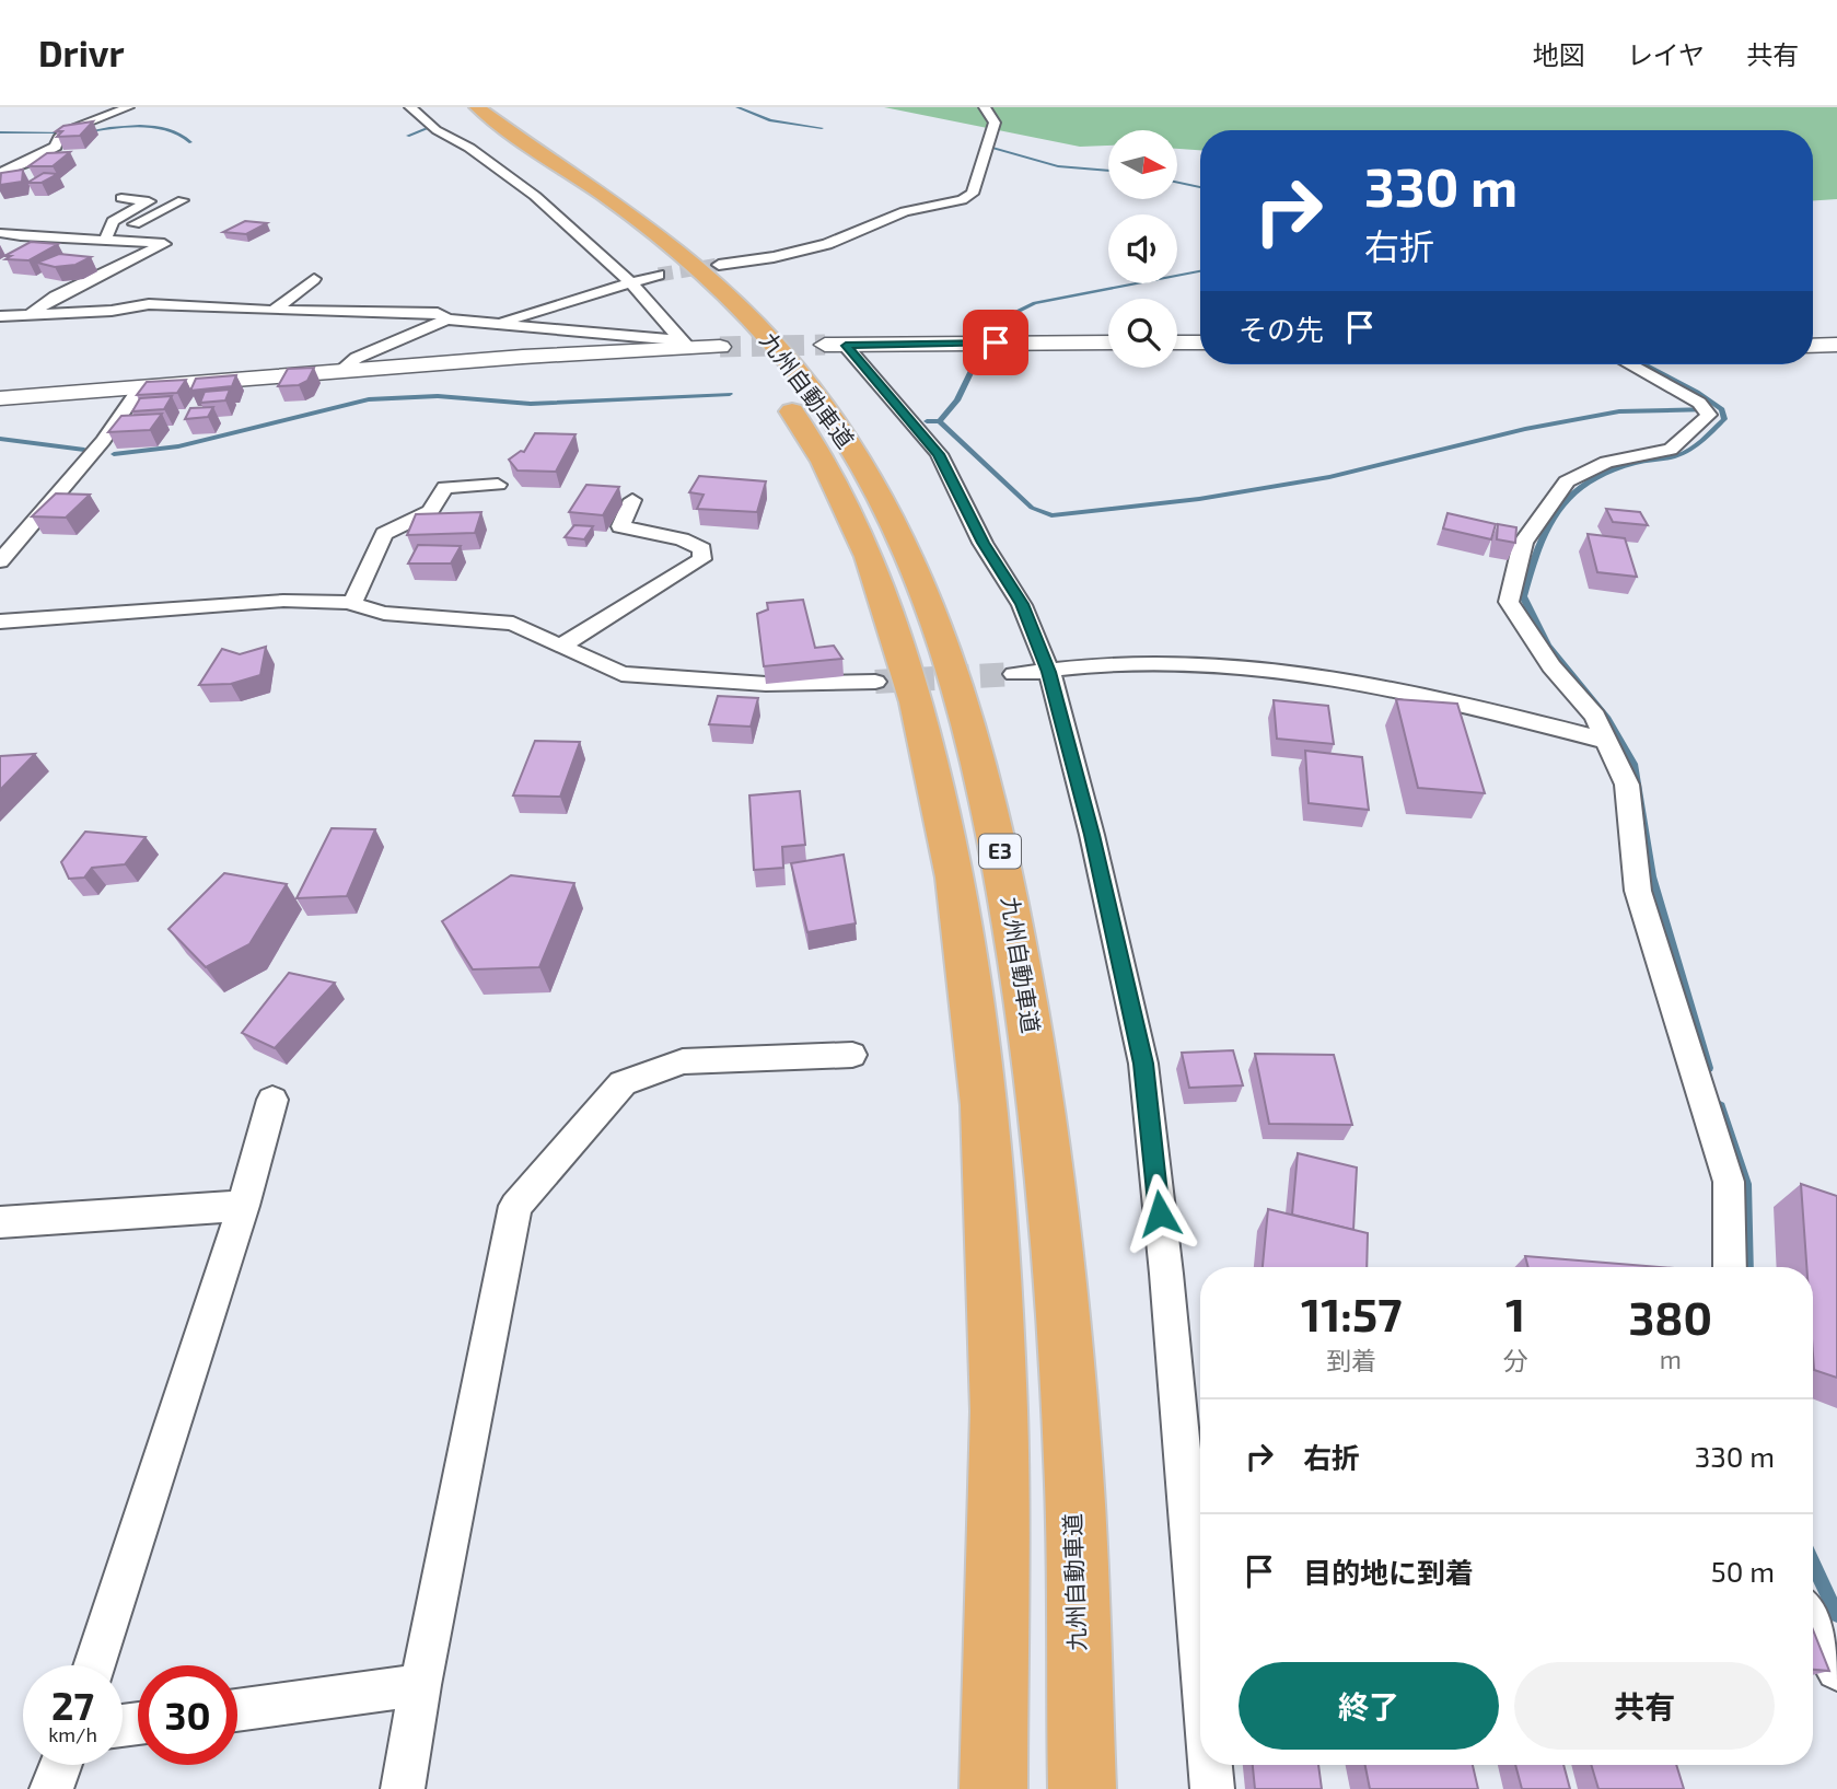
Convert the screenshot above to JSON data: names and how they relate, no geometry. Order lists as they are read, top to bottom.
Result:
{
  "streets": {
    "highway": ["九州自動車道", "E3"]
  },
  "north": "right",
  "page": {
    "header": "Drivr",
    "nav": ["地図", "レイヤ", "共有"],
    "turn": ["330 m", "右折"],
    "then": "その先",
    "eta": [
      "11:57",
      "到着",
      "1",
      "分",
      "380",
      "m"
    ],
    "list": [
      {
        "name": "右折",
        "value": "330 m"
      },
      {
        "name": "目的地に到着",
        "value": "50 m"
      }
    ],
    "buttons": ["終了", "共有"],
    "speed": "27 km/h",
    "limit": "30"
  }
}
